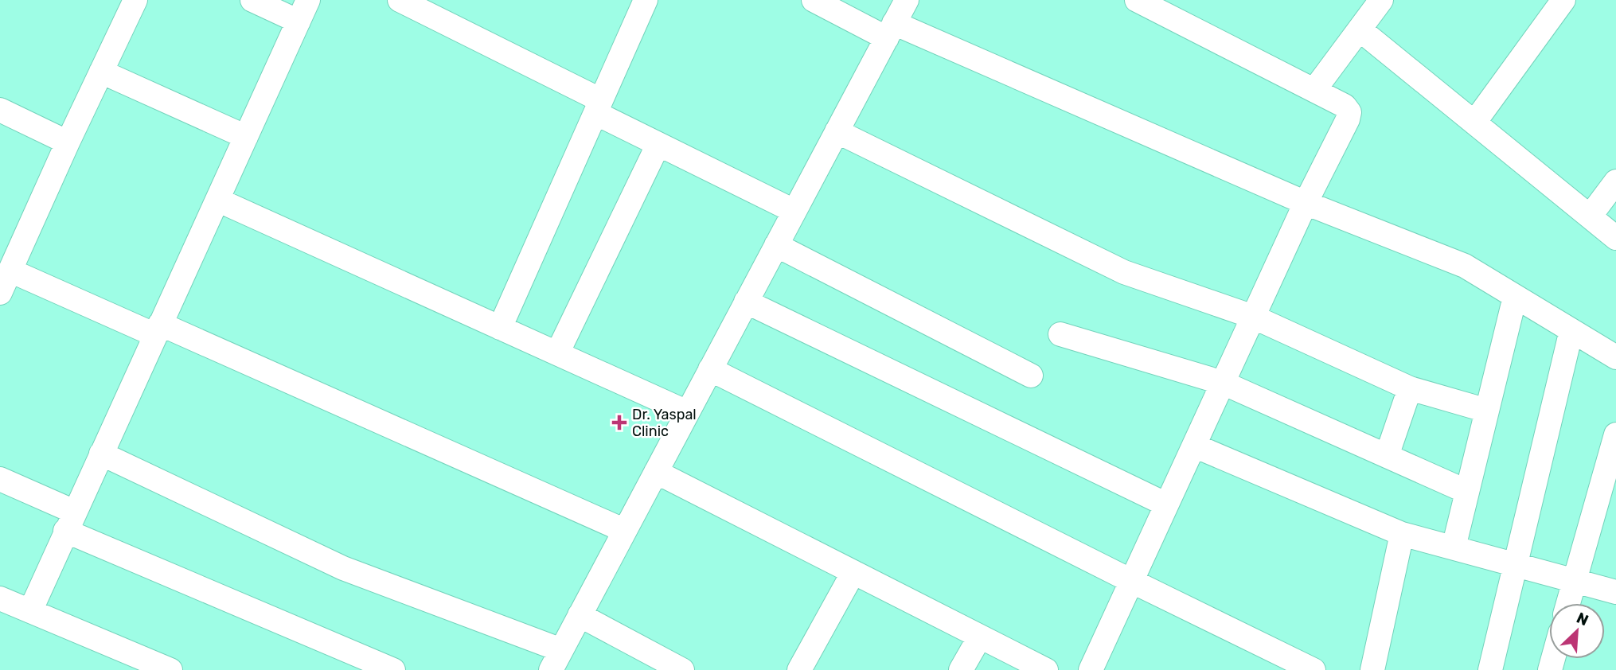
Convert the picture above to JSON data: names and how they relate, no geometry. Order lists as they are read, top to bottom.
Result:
{
  "places": {
    "health": ["Dr. Yaspal Clinic"]
  },
  "north": "top right"
}
